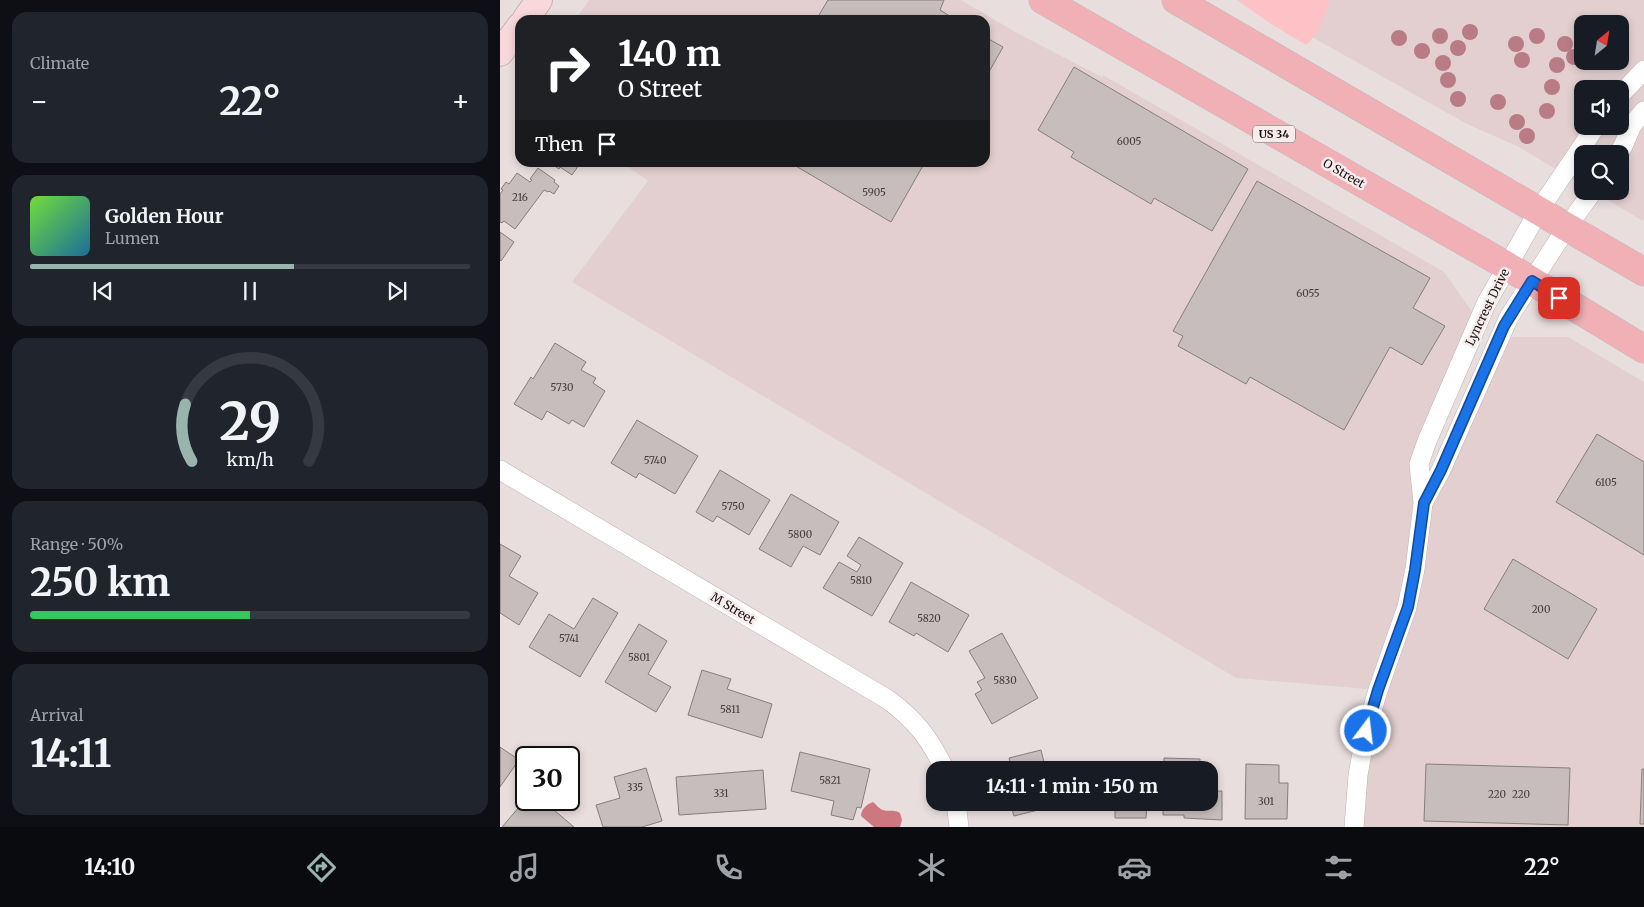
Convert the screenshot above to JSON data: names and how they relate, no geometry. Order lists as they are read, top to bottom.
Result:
{
  "streets": {
    "main road": ["US 34", "O Street"],
    "street": ["Lyncrest Drive", "M Street"]
  },
  "crossings": [
    ["O Street", "Lyncrest Drive"]
  ],
  "house_numbers": [
    "6005",
    "5905",
    "216",
    "6055",
    "5730",
    "5740",
    "6105",
    "5750",
    "5800",
    "5810",
    "200",
    "5820",
    "5741",
    "5801",
    "5830",
    "5811",
    "5821",
    "335",
    "331",
    "220",
    "220",
    "301"
  ],
  "north": "top right",
  "page": {
    "tile": [
      "Climate",
      ["Range · 50%", "250 km"],
      ["Arrival", "14:11"]
    ],
    "turn": ["140 m", "O Street"],
    "heat": ["−", "22°", "+"],
    "then": "Then",
    "song": ["Golden Hour", "Lumen"],
    "limit": "30",
    "trip": "14:11 · 1 min · 150 m",
    "tabs": ["14:10", "22°"],
    "gauge": ["29", "km/h"]
  }
}
